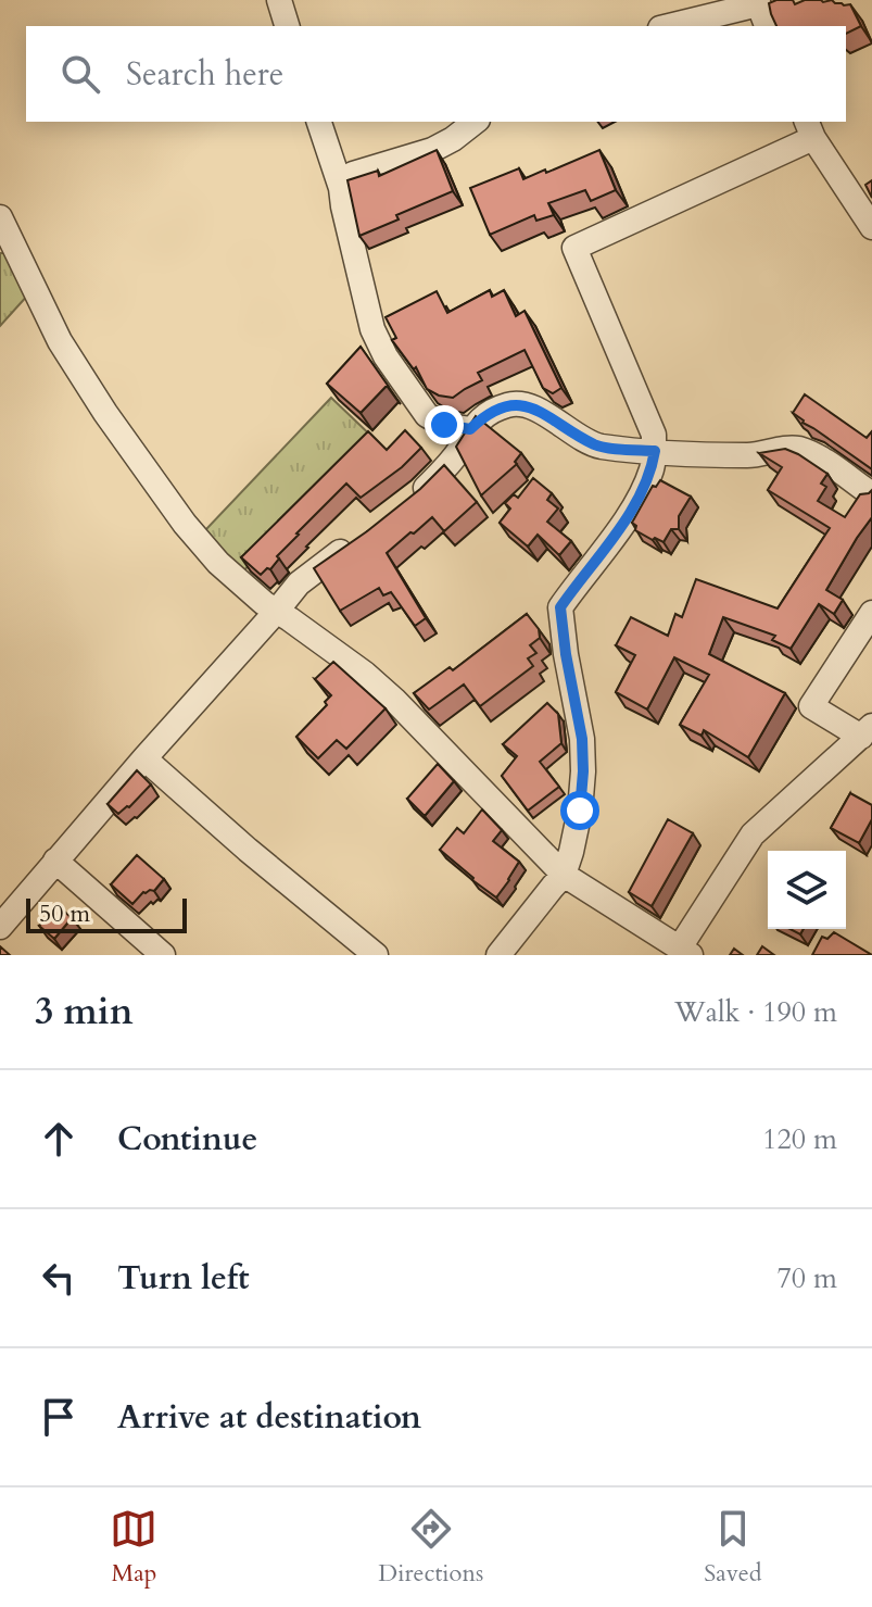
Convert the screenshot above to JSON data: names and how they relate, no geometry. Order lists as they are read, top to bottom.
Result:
{
  "scale_bar": "50 m",
  "page": {
    "search": "Search here",
    "scale": "50 m",
    "heading": ["3 min", "Walk · 190 m"],
    "list": [
      ["Continue", "120 m"],
      ["Turn left", "70 m"],
      "Arrive at destination"
    ],
    "nav": ["Map", "Directions", "Saved"]
  }
}
